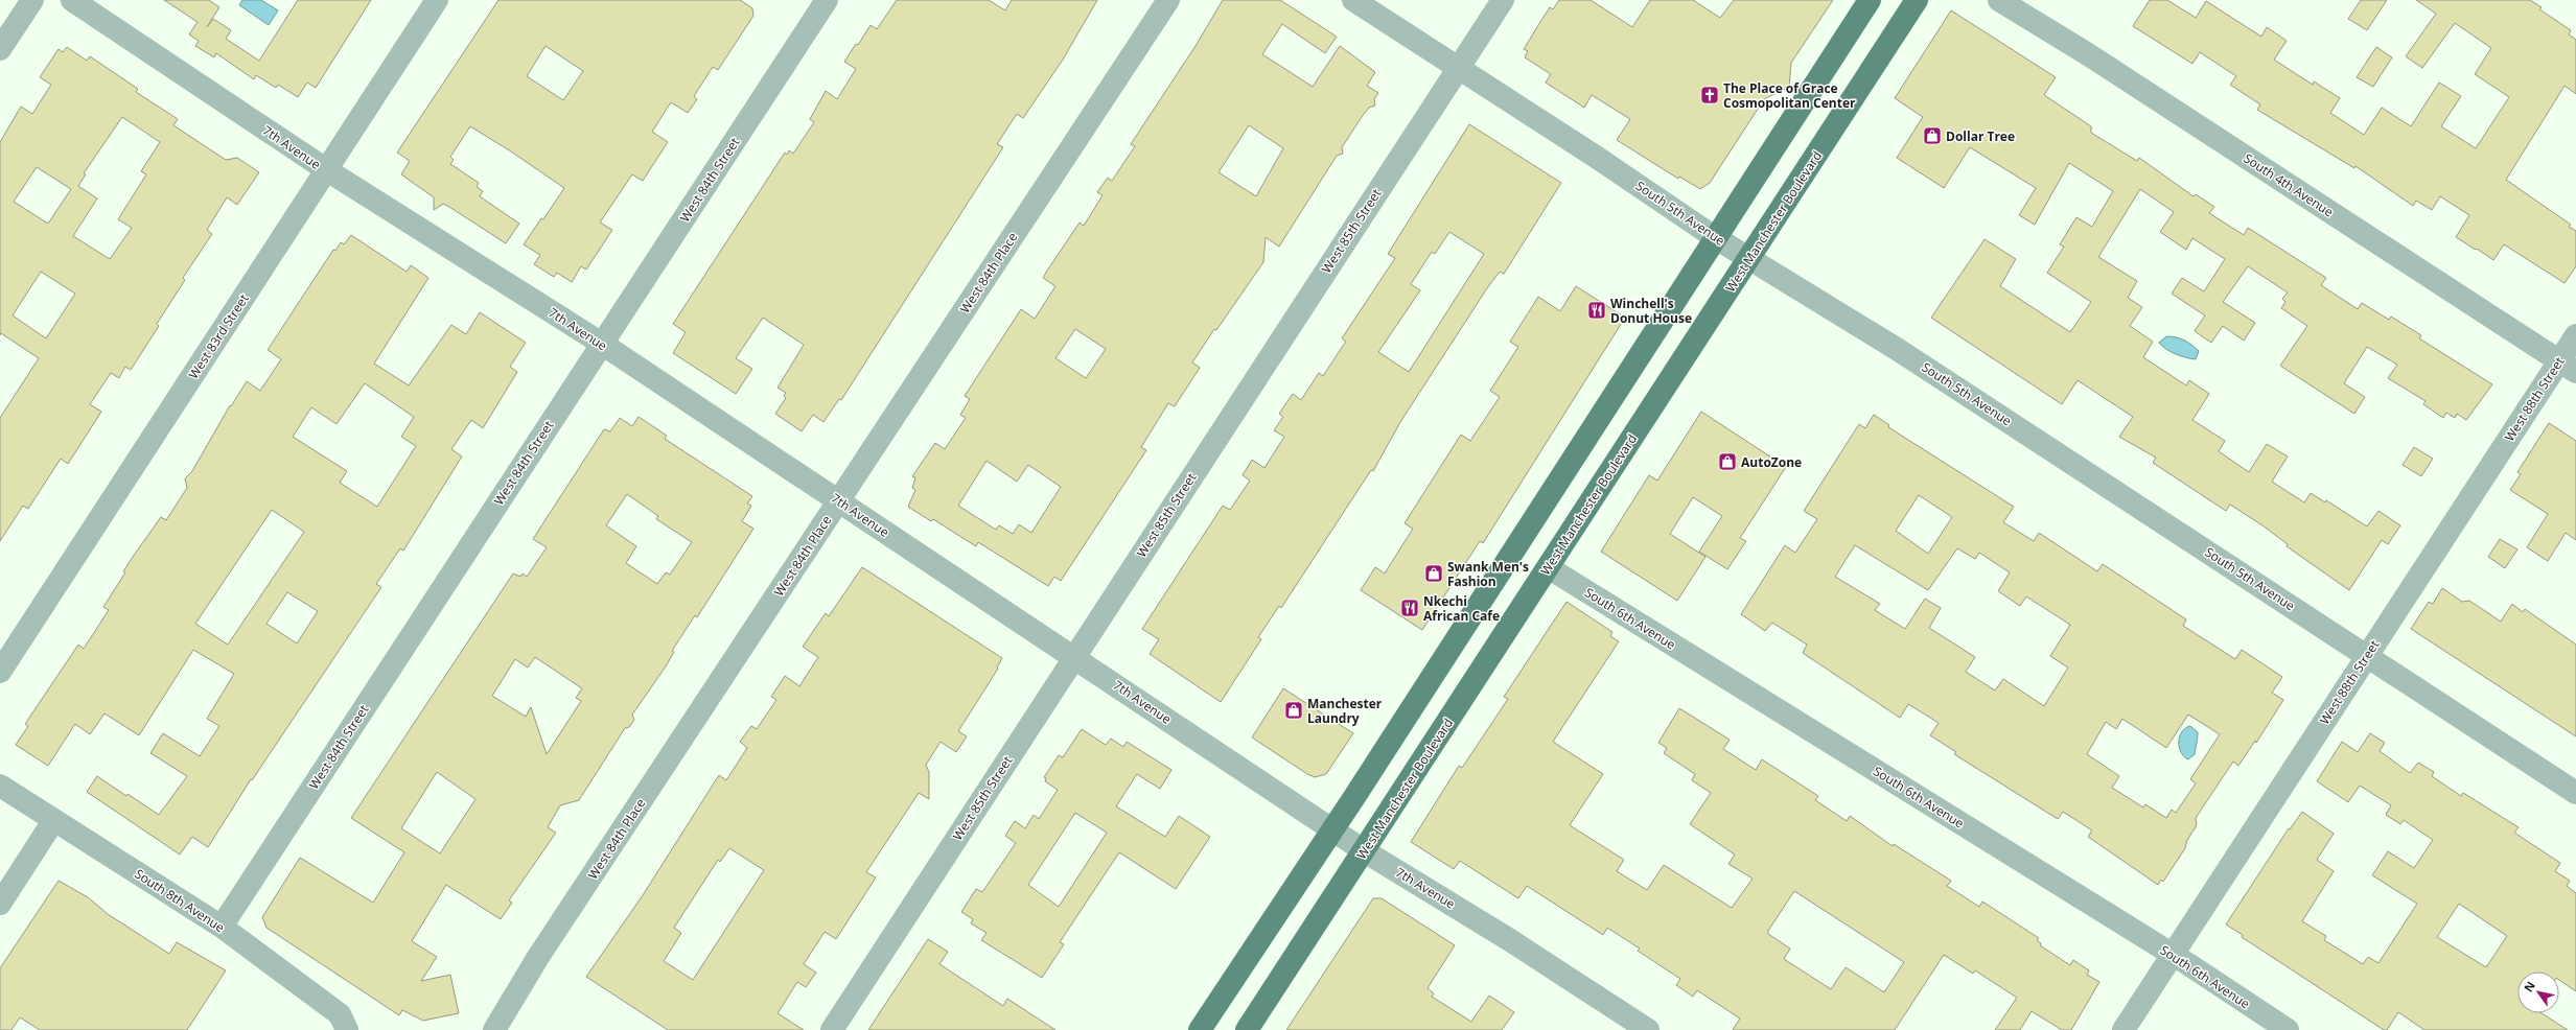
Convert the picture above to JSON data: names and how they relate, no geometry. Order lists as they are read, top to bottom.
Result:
{
  "streets": {
    "main road": ["West Manchester Boulevard"],
    "street": [
      "7th Avenue",
      "West 84th Street",
      "South 4th Avenue",
      "South 5th Avenue",
      "West 85th Street",
      "West 84th Place",
      "West 83rd Street",
      "West 88th Street",
      "South 6th Avenue",
      "South 8th Avenue"
    ]
  },
  "crossings": [
    ["7th Avenue", "West 84th Street"],
    ["7th Avenue", "West Manchester Boulevard"],
    ["7th Avenue", "West 85th Street"],
    ["7th Avenue", "West 84th Place"],
    ["7th Avenue", "West 83rd Street"],
    ["West 84th Street", "South 8th Avenue"],
    ["South 4th Avenue", "West 88th Street"],
    ["South 5th Avenue", "West Manchester Boulevard"],
    ["South 5th Avenue", "West 85th Street"],
    ["South 5th Avenue", "West 88th Street"],
    ["West Manchester Boulevard", "South 6th Avenue"],
    ["West 88th Street", "South 6th Avenue"]
  ],
  "places": {
    "church": ["The Place of Grace Cosmopolitan Center"],
    "shop": [
      "Dollar Tree",
      "AutoZone",
      "Swank Men's Fashion",
      "Manchester Laundry"
    ],
    "restaurant": ["Winchell's Donut House", "Nkechi African Cafe"]
  },
  "north": "top left"
}
